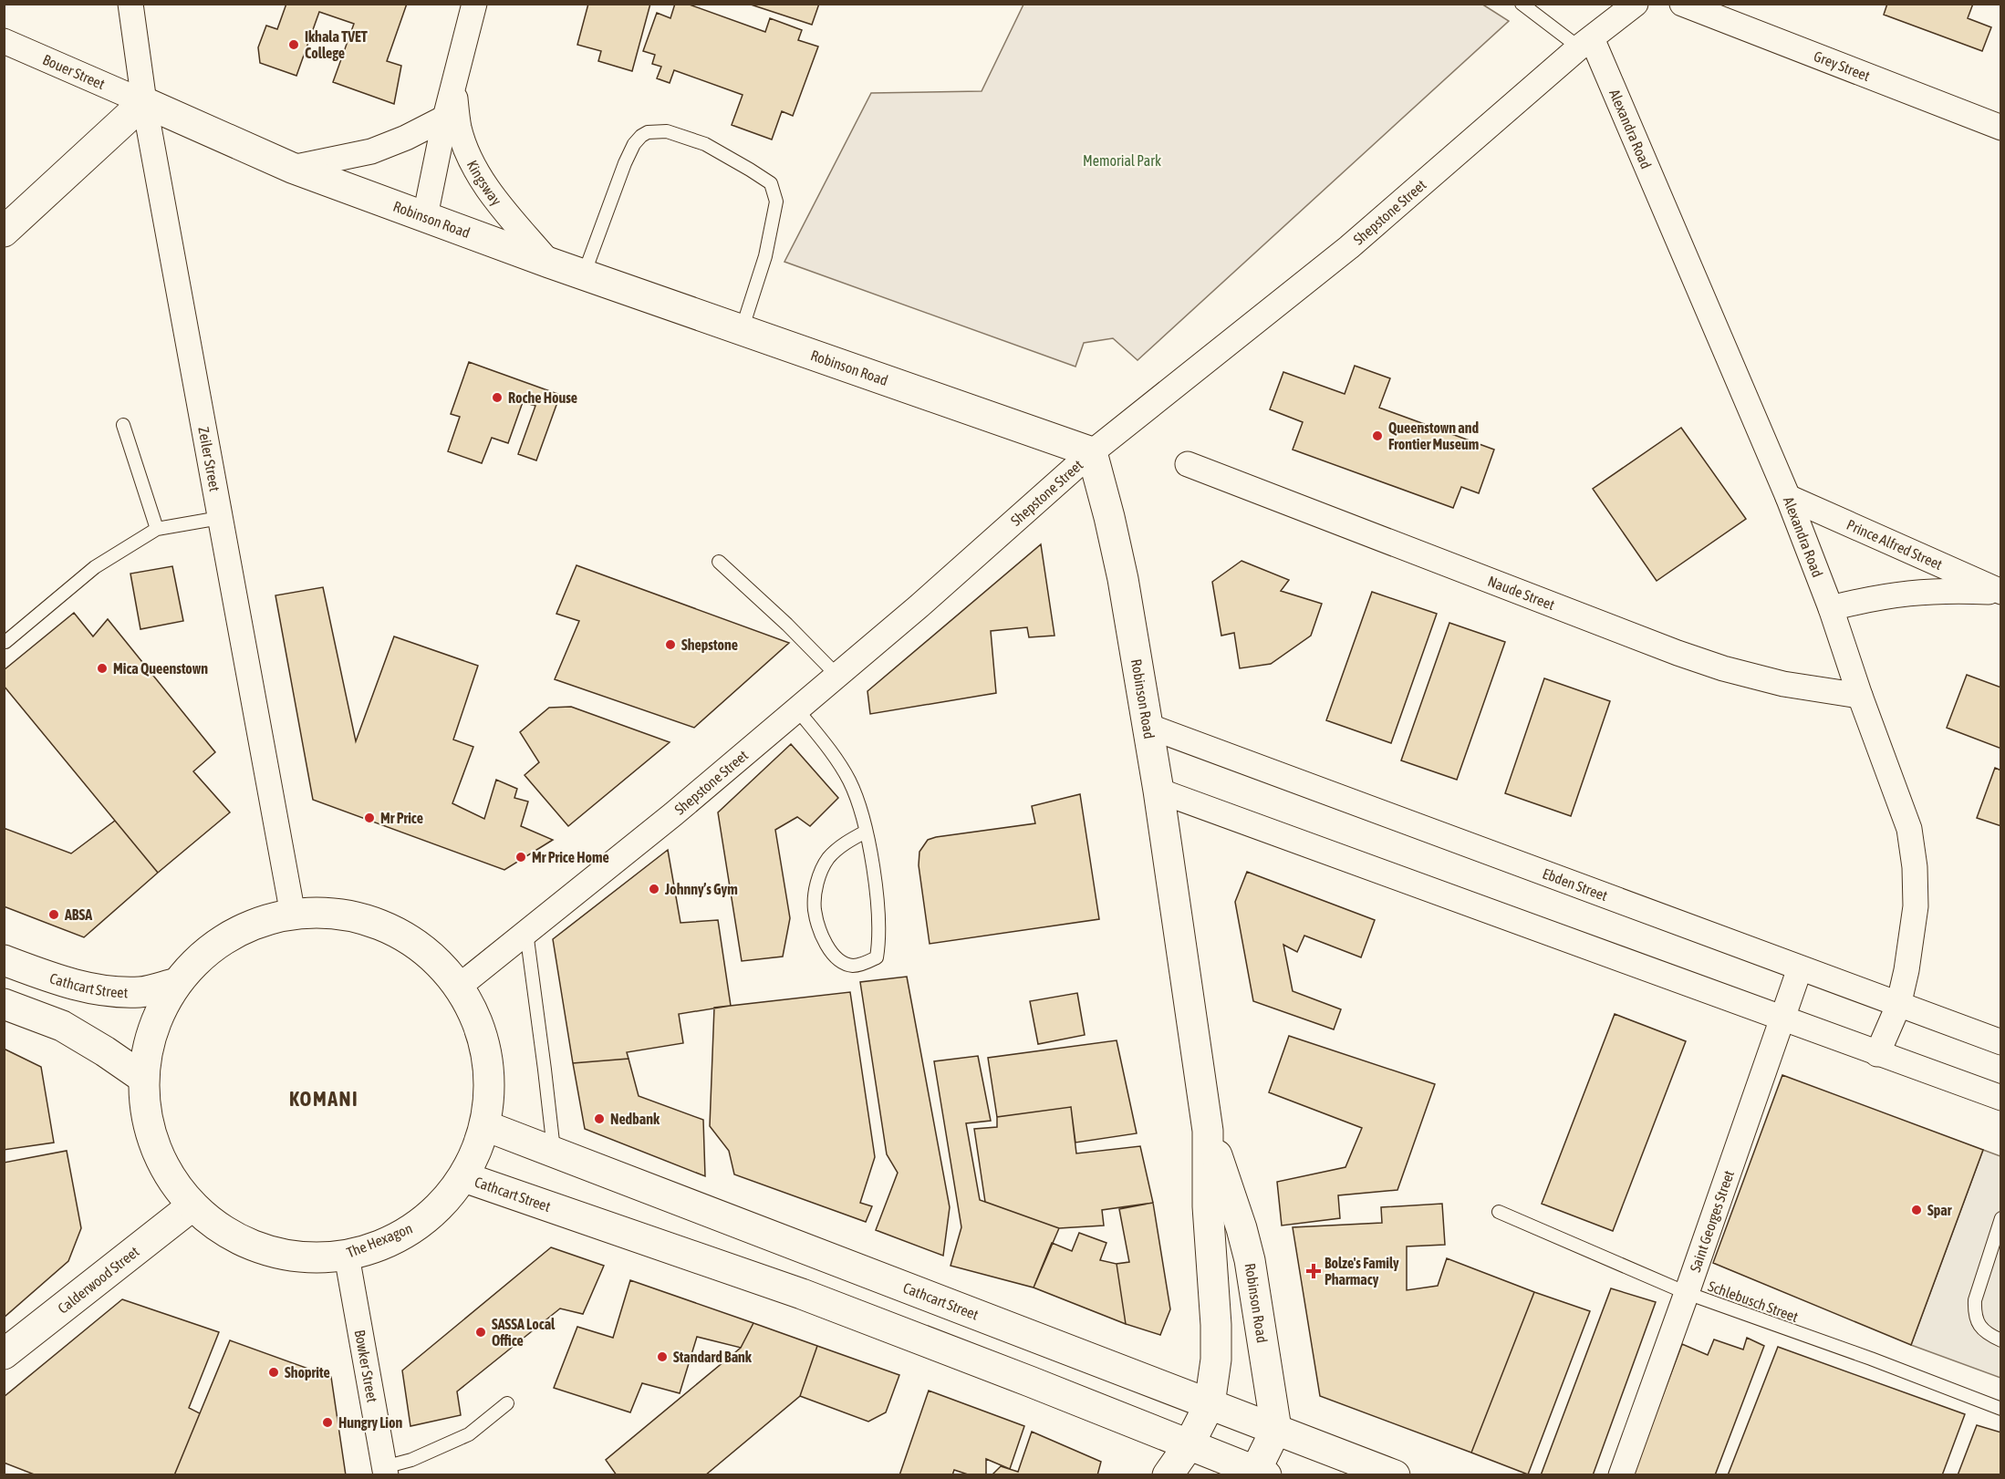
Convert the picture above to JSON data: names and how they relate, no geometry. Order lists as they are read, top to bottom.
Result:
{
  "streets": {
    "main road": [
      "Robinson Road",
      "Cathcart Street",
      "The Hexagon",
      "Calderwood Street"
    ],
    "street": [
      "Grey Street",
      "Bouer Street",
      "Alexandra Road",
      "Kingsway",
      "Shepstone Street",
      "Zeiler Street",
      "Prince Alfred Street",
      "Naude Street",
      "Ebden Street",
      "Saint Georges Street",
      "Bowker Street"
    ],
    "lane": ["Schlebusch Street"]
  },
  "crossings": [
    ["Bouer Street", "Robinson Road"],
    ["Bouer Street", "Zeiler Street"],
    ["Alexandra Road", "Shepstone Street"],
    ["Alexandra Road", "Prince Alfred Street"],
    ["Alexandra Road", "Naude Street"],
    ["Alexandra Road", "Ebden Street"],
    ["Kingsway", "Robinson Road"],
    ["Shepstone Street", "Robinson Road"],
    ["Shepstone Street", "The Hexagon"],
    ["Robinson Road", "Zeiler Street"],
    ["Robinson Road", "Ebden Street"],
    ["Robinson Road", "Cathcart Street"],
    ["Zeiler Street", "The Hexagon"],
    ["Ebden Street", "Saint Georges Street"],
    ["Cathcart Street", "The Hexagon"],
    ["Saint Georges Street", "Schlebusch Street"],
    ["The Hexagon", "Calderwood Street"],
    ["The Hexagon", "Bowker Street"]
  ],
  "districts": ["KOMANI"],
  "parks": ["Memorial Park"],
  "places": {
    "other": [
      "Ikhala TVET College",
      "Roche House",
      "Queenstown and Frontier Museum",
      "Shepstone",
      "Mica Queenstown",
      "Mr Price",
      "Mr Price Home",
      "Johnny’s Gym",
      "ABSA",
      "Nedbank",
      "Spar",
      "SASSA Local Office",
      "Standard Bank",
      "Shoprite",
      "Hungry Lion"
    ],
    "health": ["Bolze's Family Pharmacy"]
  }
}
